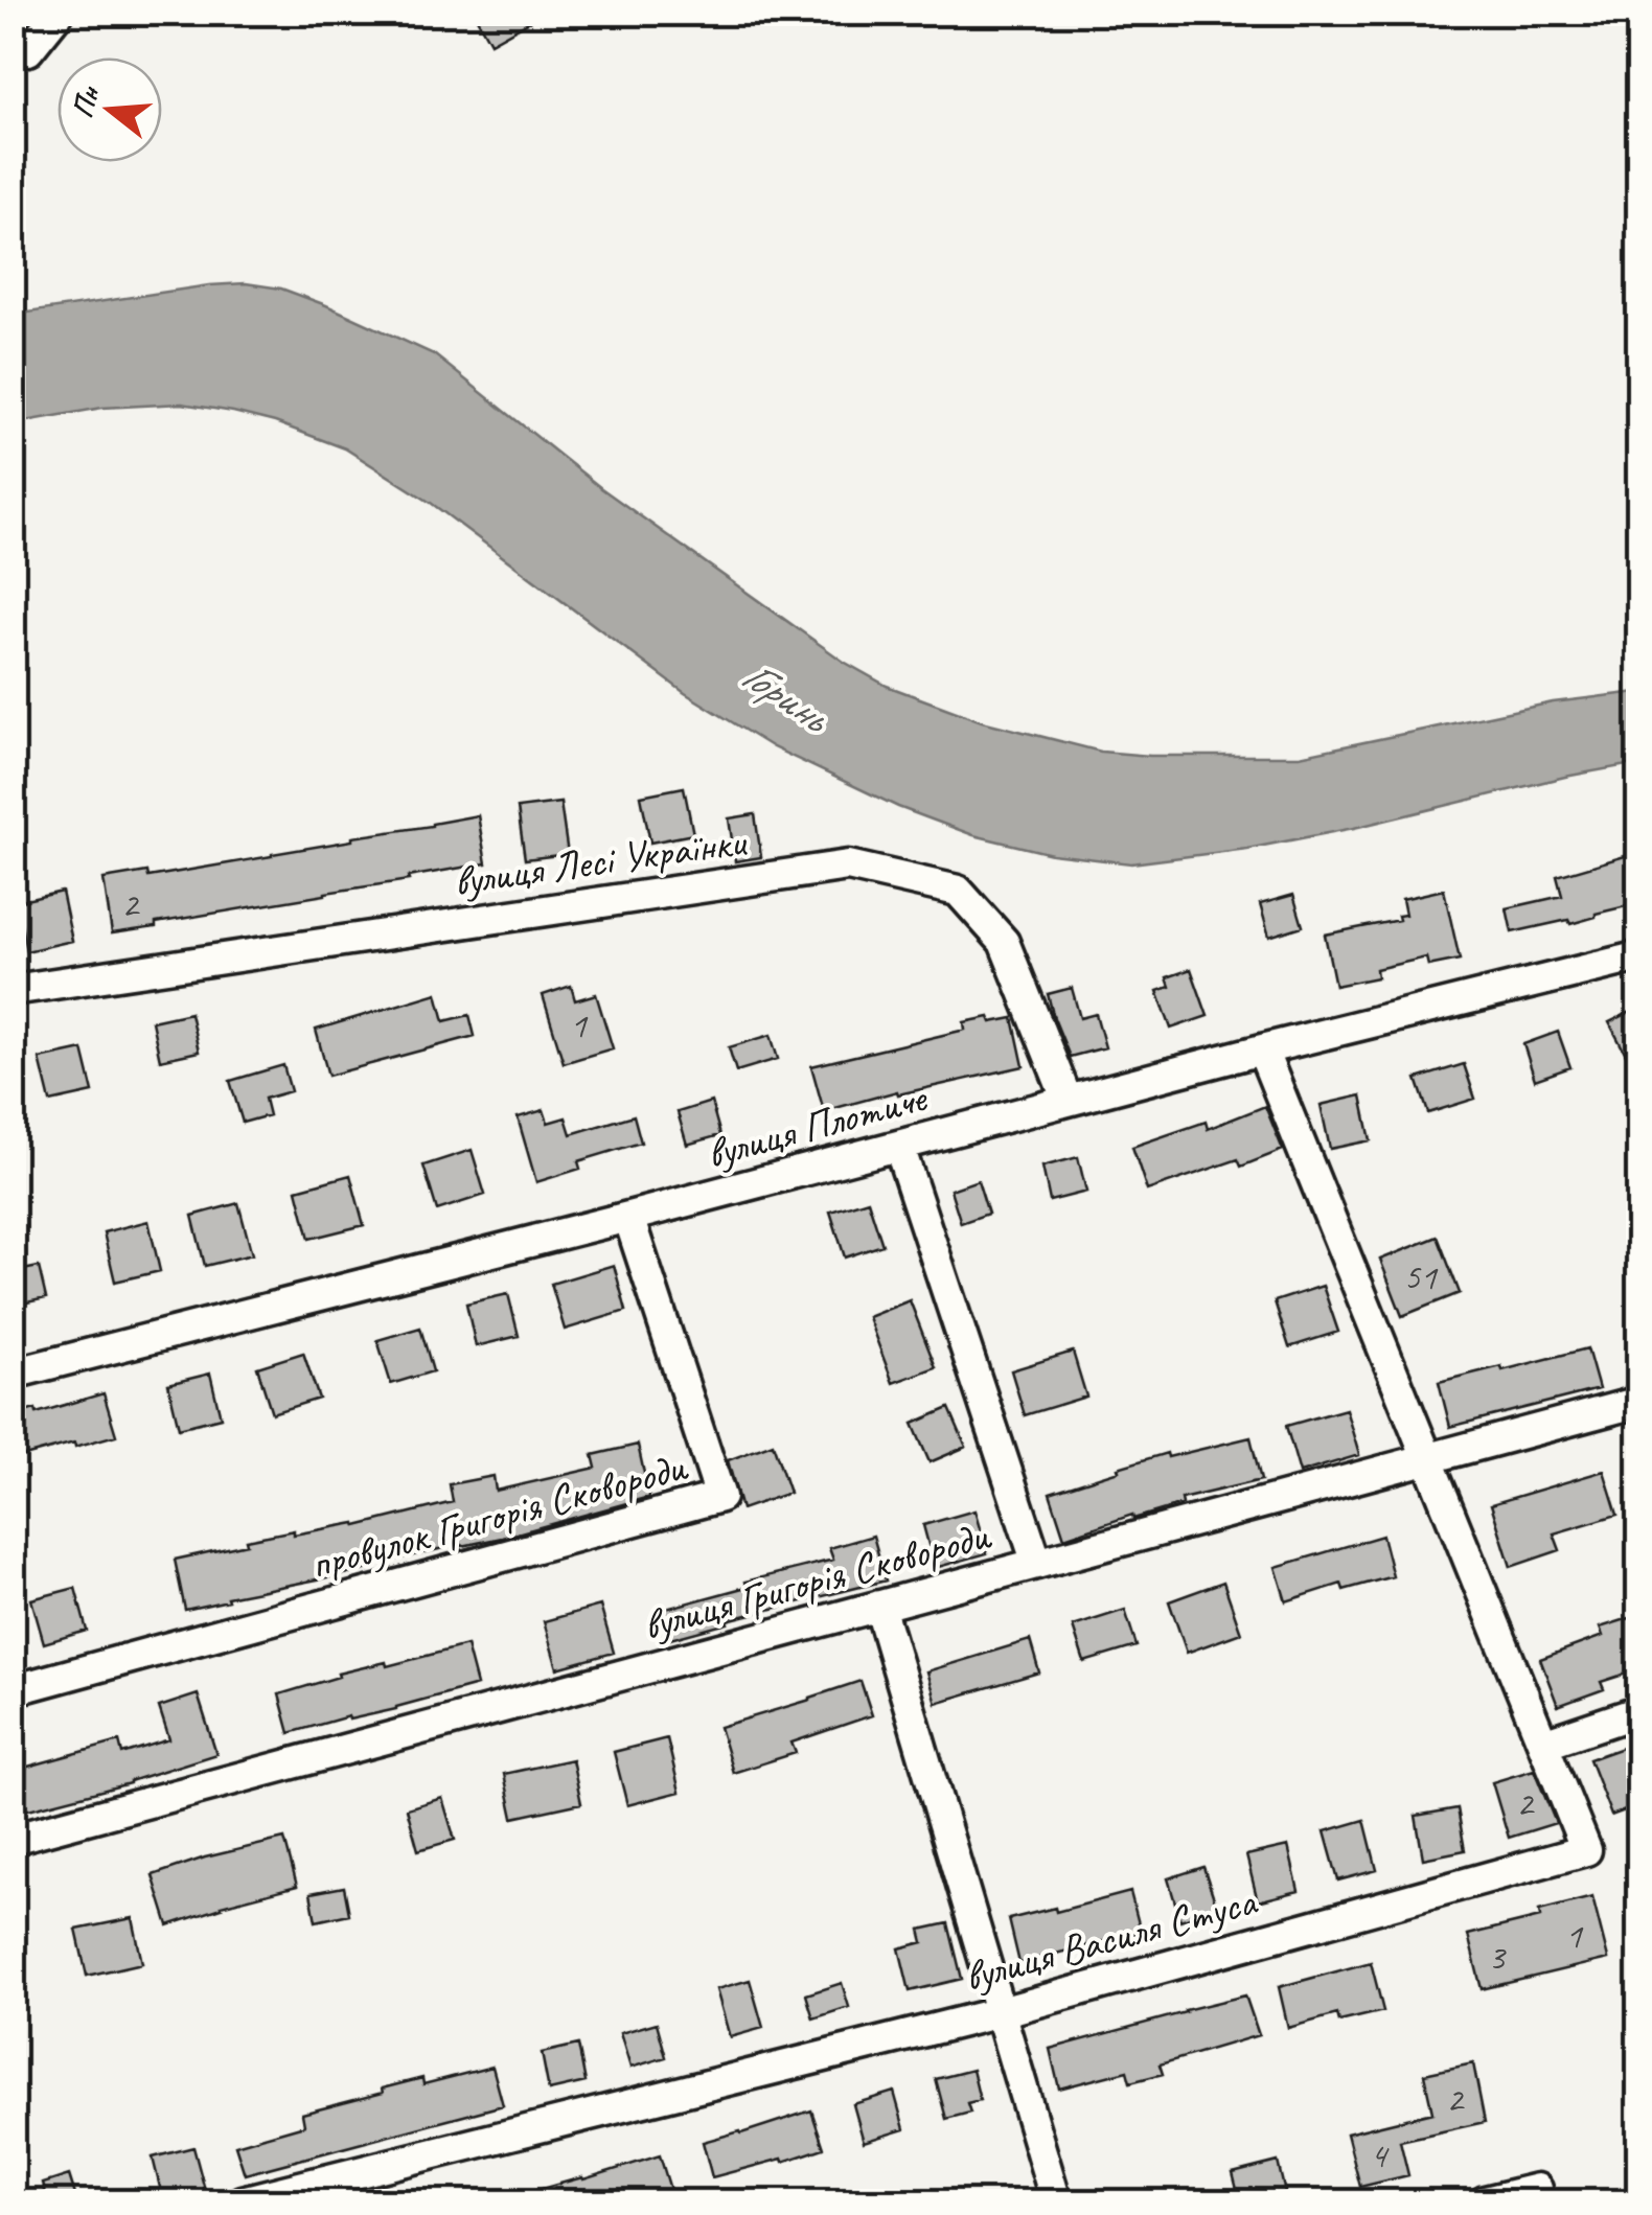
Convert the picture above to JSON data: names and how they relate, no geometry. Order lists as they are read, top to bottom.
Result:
{
  "streets": {
    "street": [
      "вулиця Лесі Українки",
      "вулиця Плотиче",
      "провулок Григорія Сковороди",
      "вулиця Григорія Сковороди",
      "вулиця Василя Стуса"
    ]
  },
  "crossings": [
    ["вулиця Лесі Українки", "вулиця Плотиче"],
    ["вулиця Плотиче", "провулок Григорія Сковороди"],
    ["вулиця Плотиче", "вулиця Василя Стуса"],
    ["вулиця Григорія Сковороди", "вулиця Василя Стуса"]
  ],
  "water": ["Горинь"],
  "house_numbers": [
    "2",
    "1",
    "51",
    "2",
    "1",
    "3",
    "2",
    "4"
  ],
  "north": "left"
}
